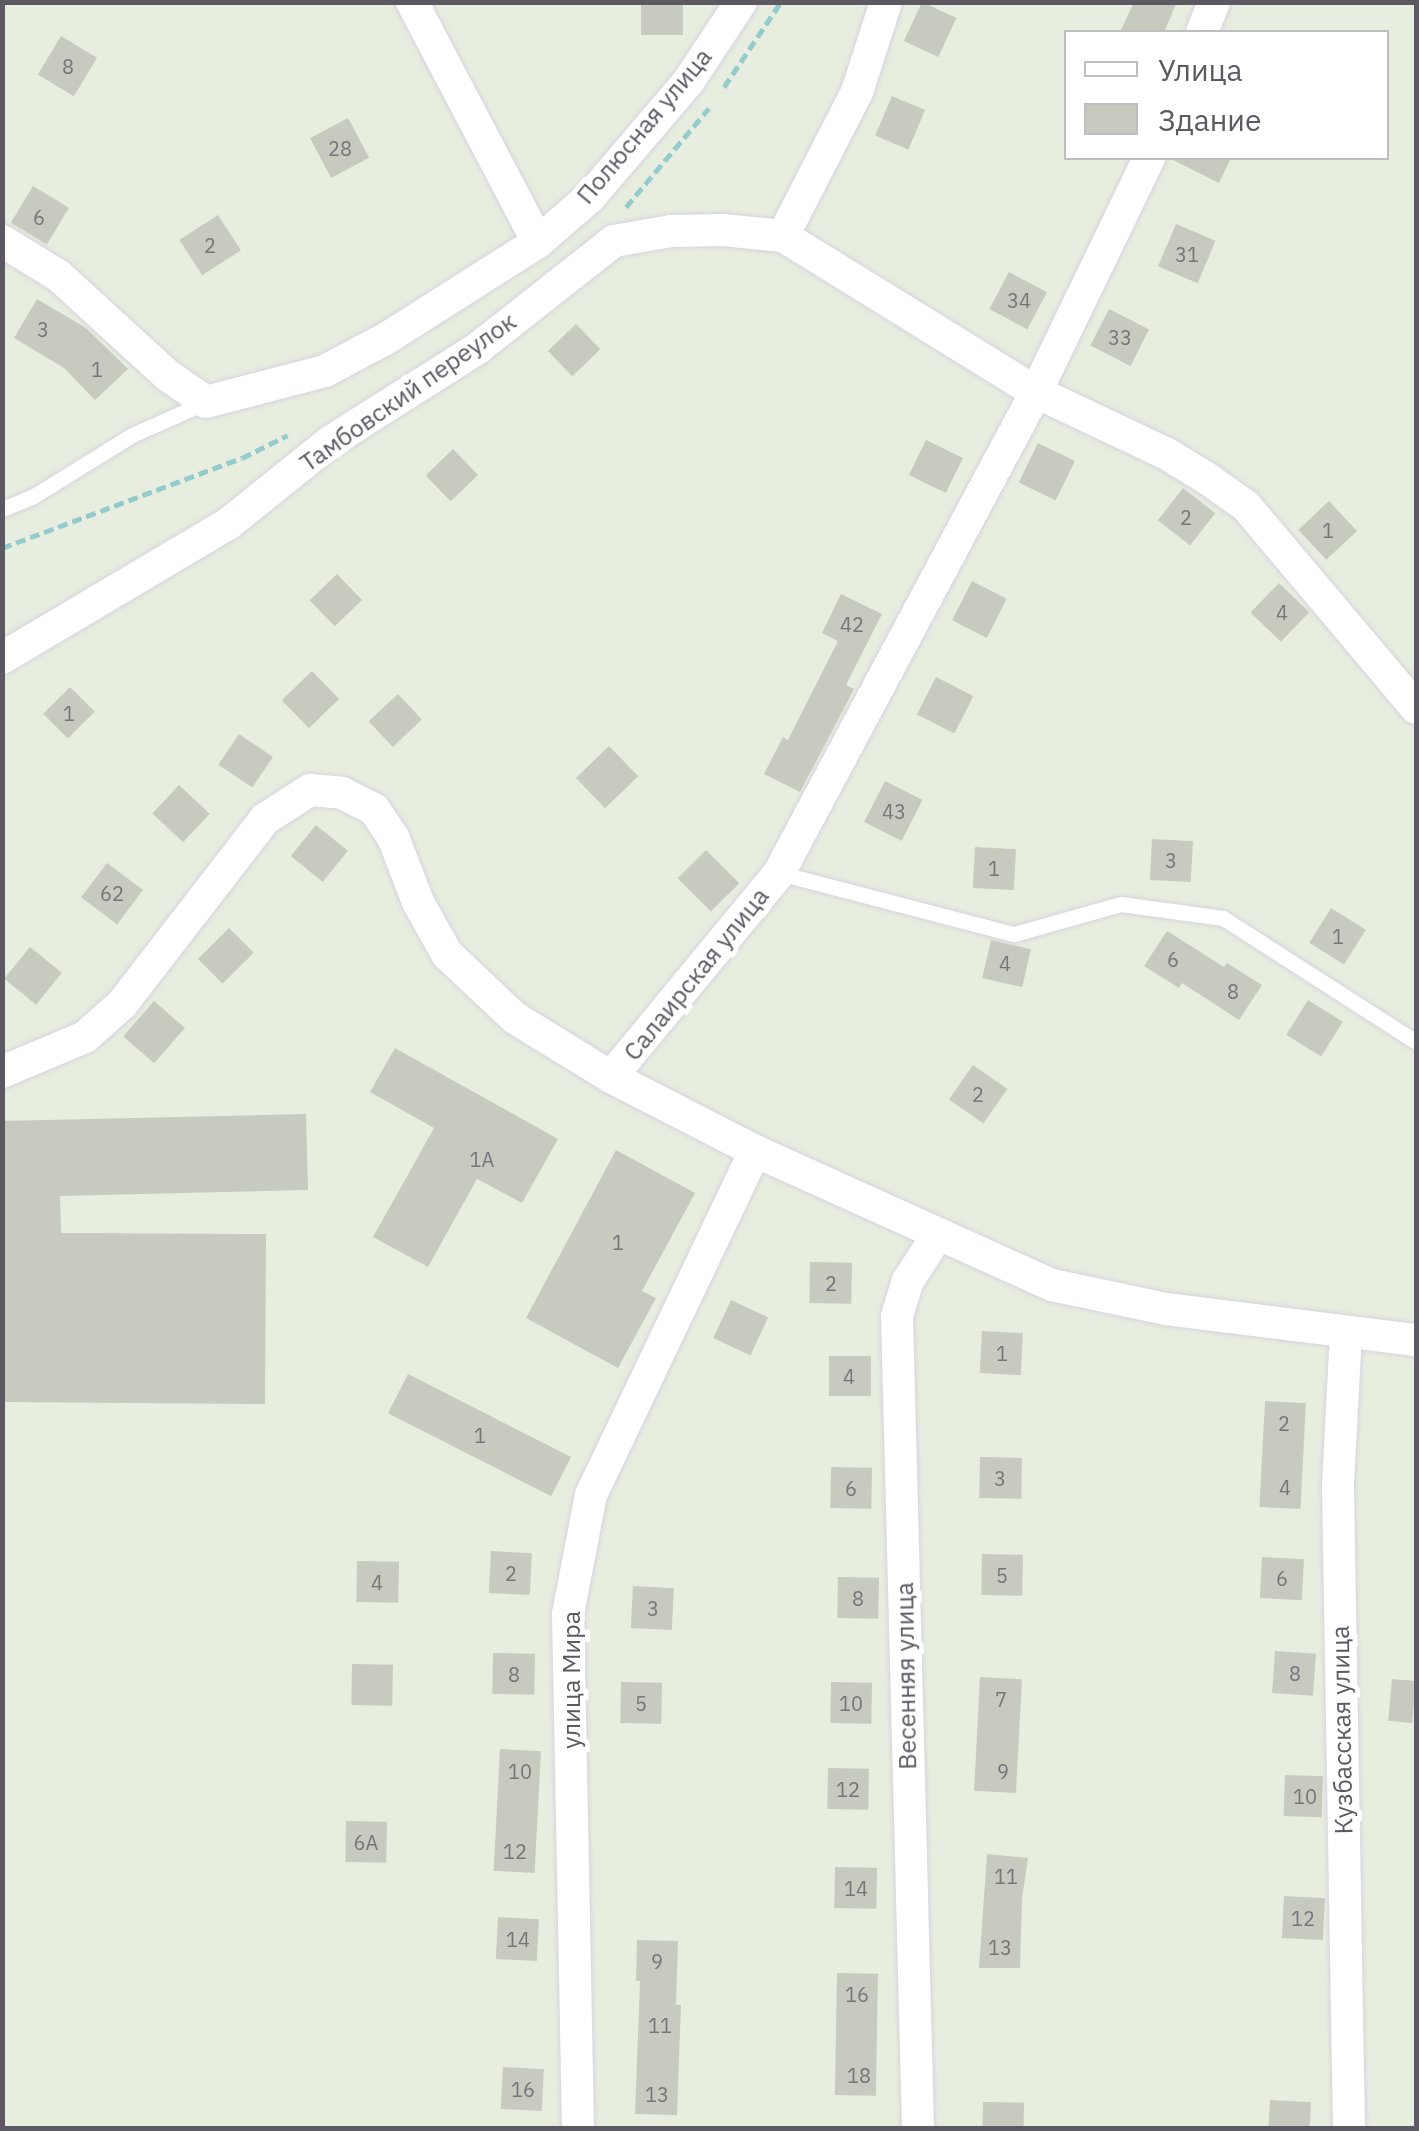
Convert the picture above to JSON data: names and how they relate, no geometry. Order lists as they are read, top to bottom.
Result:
{
  "streets": {
    "street": [
      "Полюсная улица",
      "Тамбовский переулок",
      "Салаирская улица",
      "Весенняя улица",
      "улица Мира",
      "Кузбасская улица"
    ]
  },
  "house_numbers": [
    "8",
    "28",
    "6",
    "2",
    "31",
    "34",
    "3",
    "33",
    "1",
    "2",
    "1",
    "4",
    "42",
    "1",
    "43",
    "3",
    "1",
    "62",
    "1",
    "6",
    "4",
    "8",
    "2",
    "1А",
    "1",
    "2",
    "1",
    "4",
    "2",
    "1",
    "3",
    "4",
    "6",
    "2",
    "5",
    "6",
    "4",
    "8",
    "3",
    "8",
    "8",
    "7",
    "5",
    "10",
    "10",
    "9",
    "12",
    "10",
    "6А",
    "12",
    "11",
    "14",
    "12",
    "14",
    "13",
    "9",
    "16",
    "11",
    "18",
    "16",
    "13"
  ],
  "legend": ["Улица", "Здание"]
}
